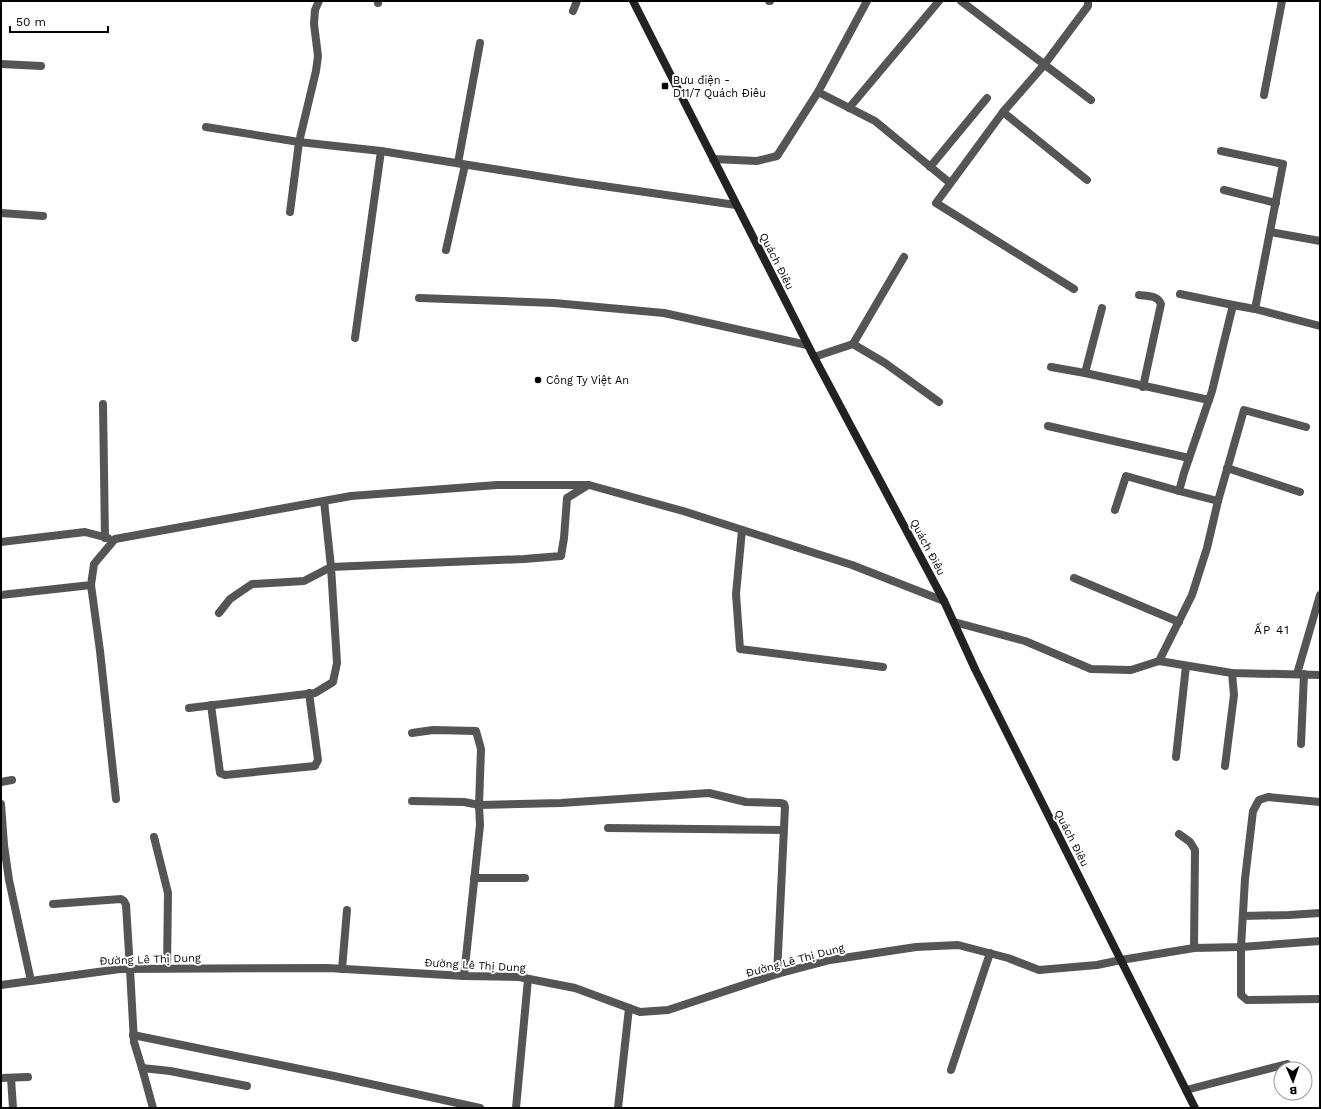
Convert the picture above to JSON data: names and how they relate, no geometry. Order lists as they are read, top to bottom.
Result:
{
  "streets": {
    "main road": ["Quách Điêu"],
    "street": ["Đường Lê Thị Dung"]
  },
  "crossings": [
    ["Quách Điêu", "Đường Lê Thị Dung"]
  ],
  "districts": ["ẤP 41"],
  "places": {
    "transit": ["Bưu điện - D11/7 Quách Điêu"],
    "other": ["Công Ty Việt An"]
  },
  "scale_bar": "50 m",
  "north": "bottom"
}
